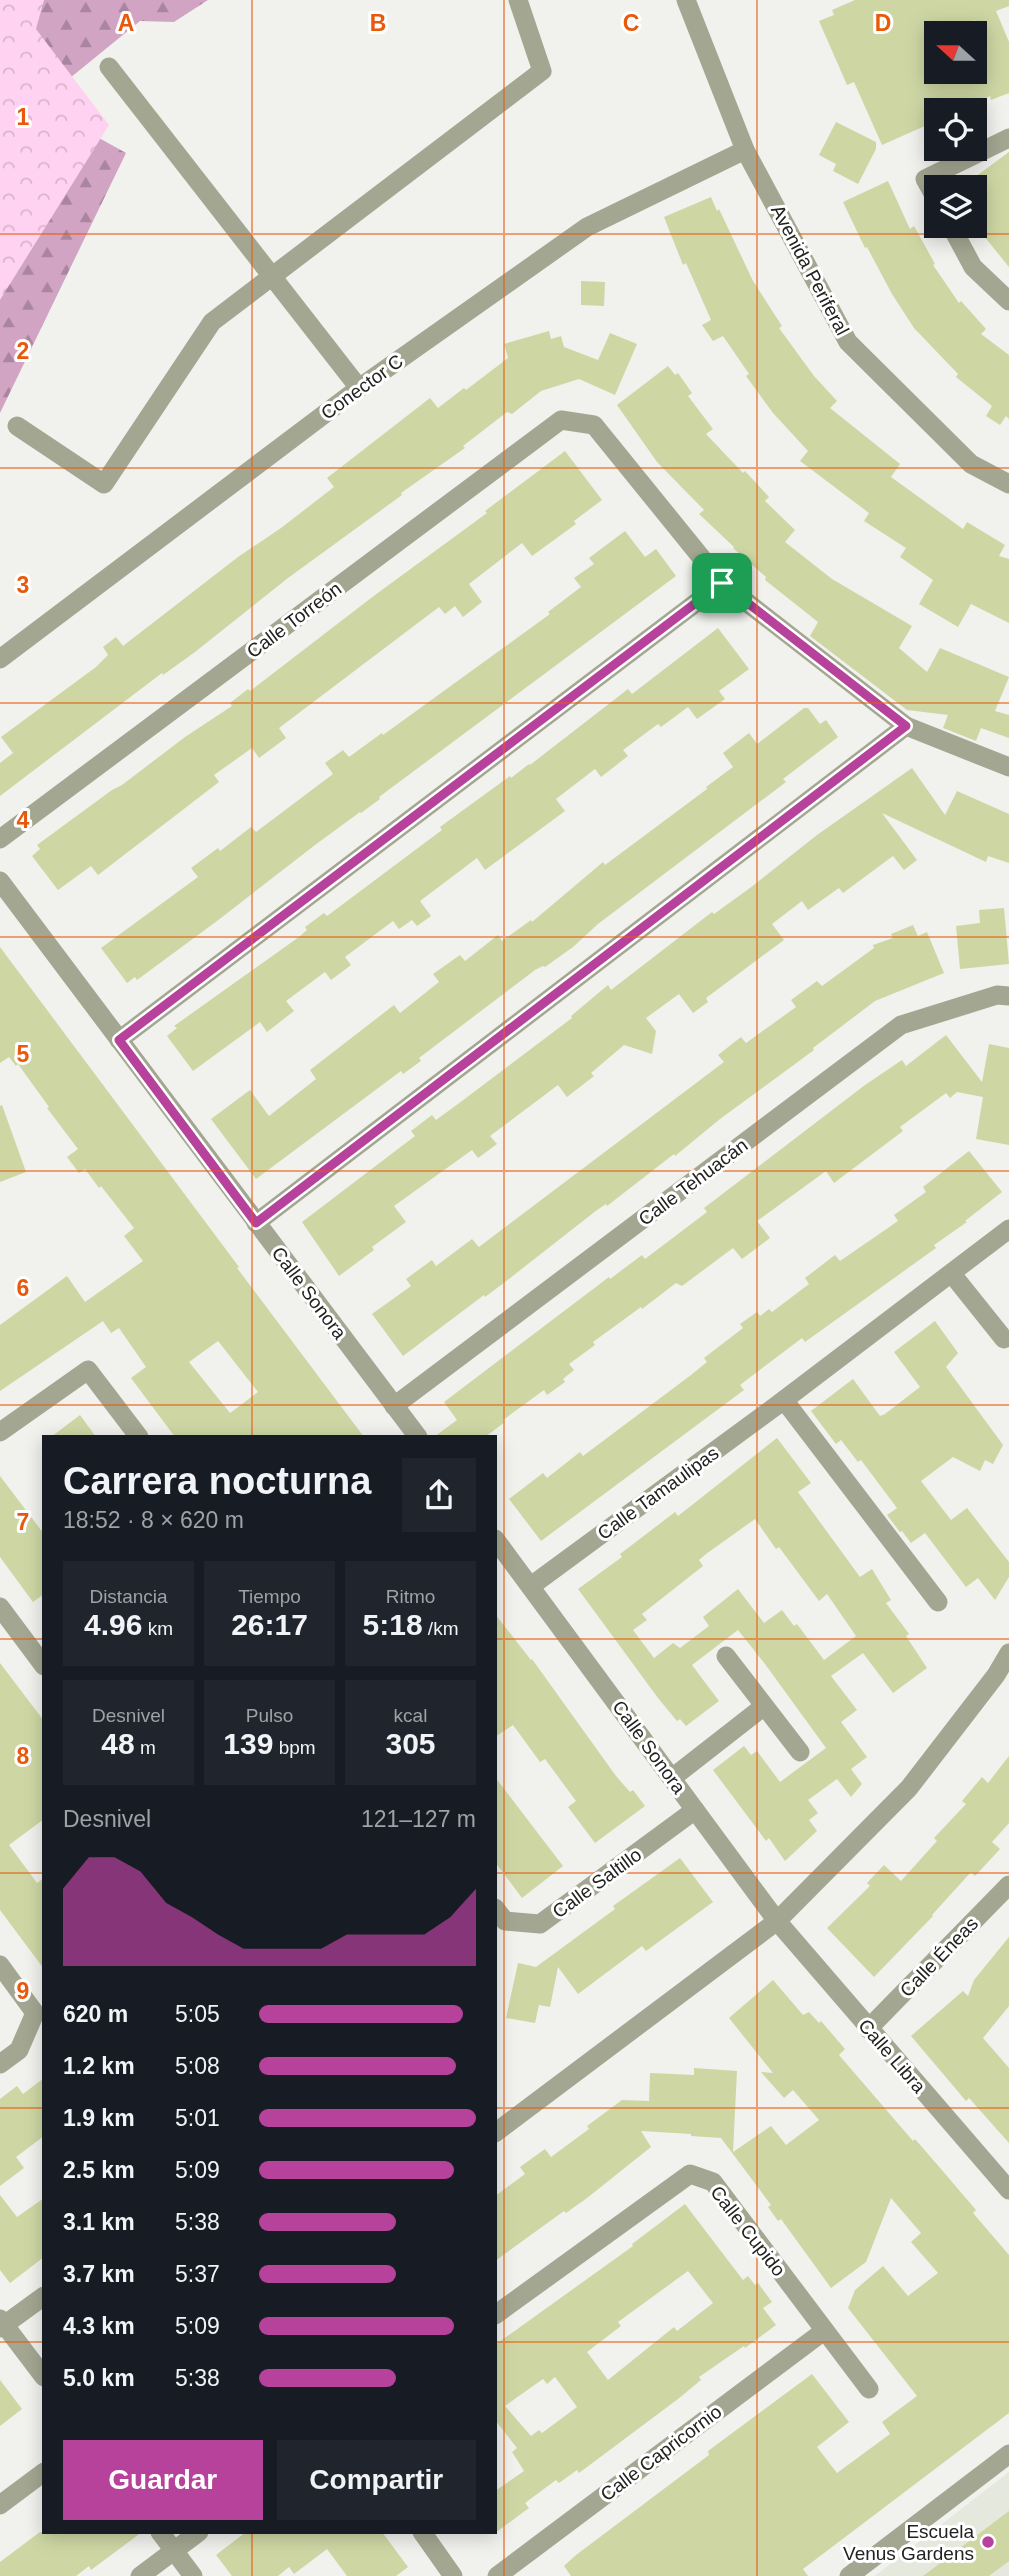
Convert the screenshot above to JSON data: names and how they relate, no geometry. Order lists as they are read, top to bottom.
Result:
{
  "streets": {
    "street": [
      "Avenida Periferal",
      "Conector C",
      "Calle Torreón",
      "Calle Tehuacán",
      "Calle Sonora",
      "Calle Tamaulipas",
      "Calle Saltillo",
      "Calle Éneas",
      "Calle Libra",
      "Calle Cupido",
      "Calle Capricornio"
    ]
  },
  "crossings": [
    ["Avenida Periferal", "Conector C"],
    ["Calle Tehuacán", "Calle Sonora"],
    ["Calle Sonora", "Calle Tamaulipas"],
    ["Calle Sonora", "Calle Saltillo"],
    ["Calle Sonora", "Calle Libra"],
    ["Calle Éneas", "Calle Libra"],
    ["Calle Cupido", "Calle Capricornio"]
  ],
  "places": ["Escuela Venus Gardens"],
  "north": "left",
  "page": {
    "heading": ["Carrera nocturna", "18:52 · 8 × 620 m"],
    "stats": [
      ["Distancia", "4.96 km"],
      ["Tiempo", "26:17"],
      ["Ritmo", "5:18 /km"],
      ["Desnivel", "48 m"],
      ["Pulso", "139 bpm"],
      ["kcal", "305"]
    ],
    "chart": ["Desnivel", "121–127 m"],
    "list": [
      {
        "name": "620 m",
        "note": "5:05"
      },
      {
        "name": "1.2 km",
        "note": "5:08"
      },
      {
        "name": "1.9 km",
        "note": "5:01"
      },
      {
        "name": "2.5 km",
        "note": "5:09"
      },
      {
        "name": "3.1 km",
        "note": "5:38"
      },
      {
        "name": "3.7 km",
        "note": "5:37"
      },
      {
        "name": "4.3 km",
        "note": "5:09"
      },
      {
        "name": "5.0 km",
        "note": "5:38"
      }
    ],
    "buttons": ["Guardar", "Compartir"]
  },
  "grid": {
    "columns": [
      "A",
      "B",
      "C",
      "D"
    ],
    "rows": [
      "1",
      "2",
      "3",
      "4",
      "5",
      "6",
      "7",
      "8",
      "9"
    ]
  }
}
